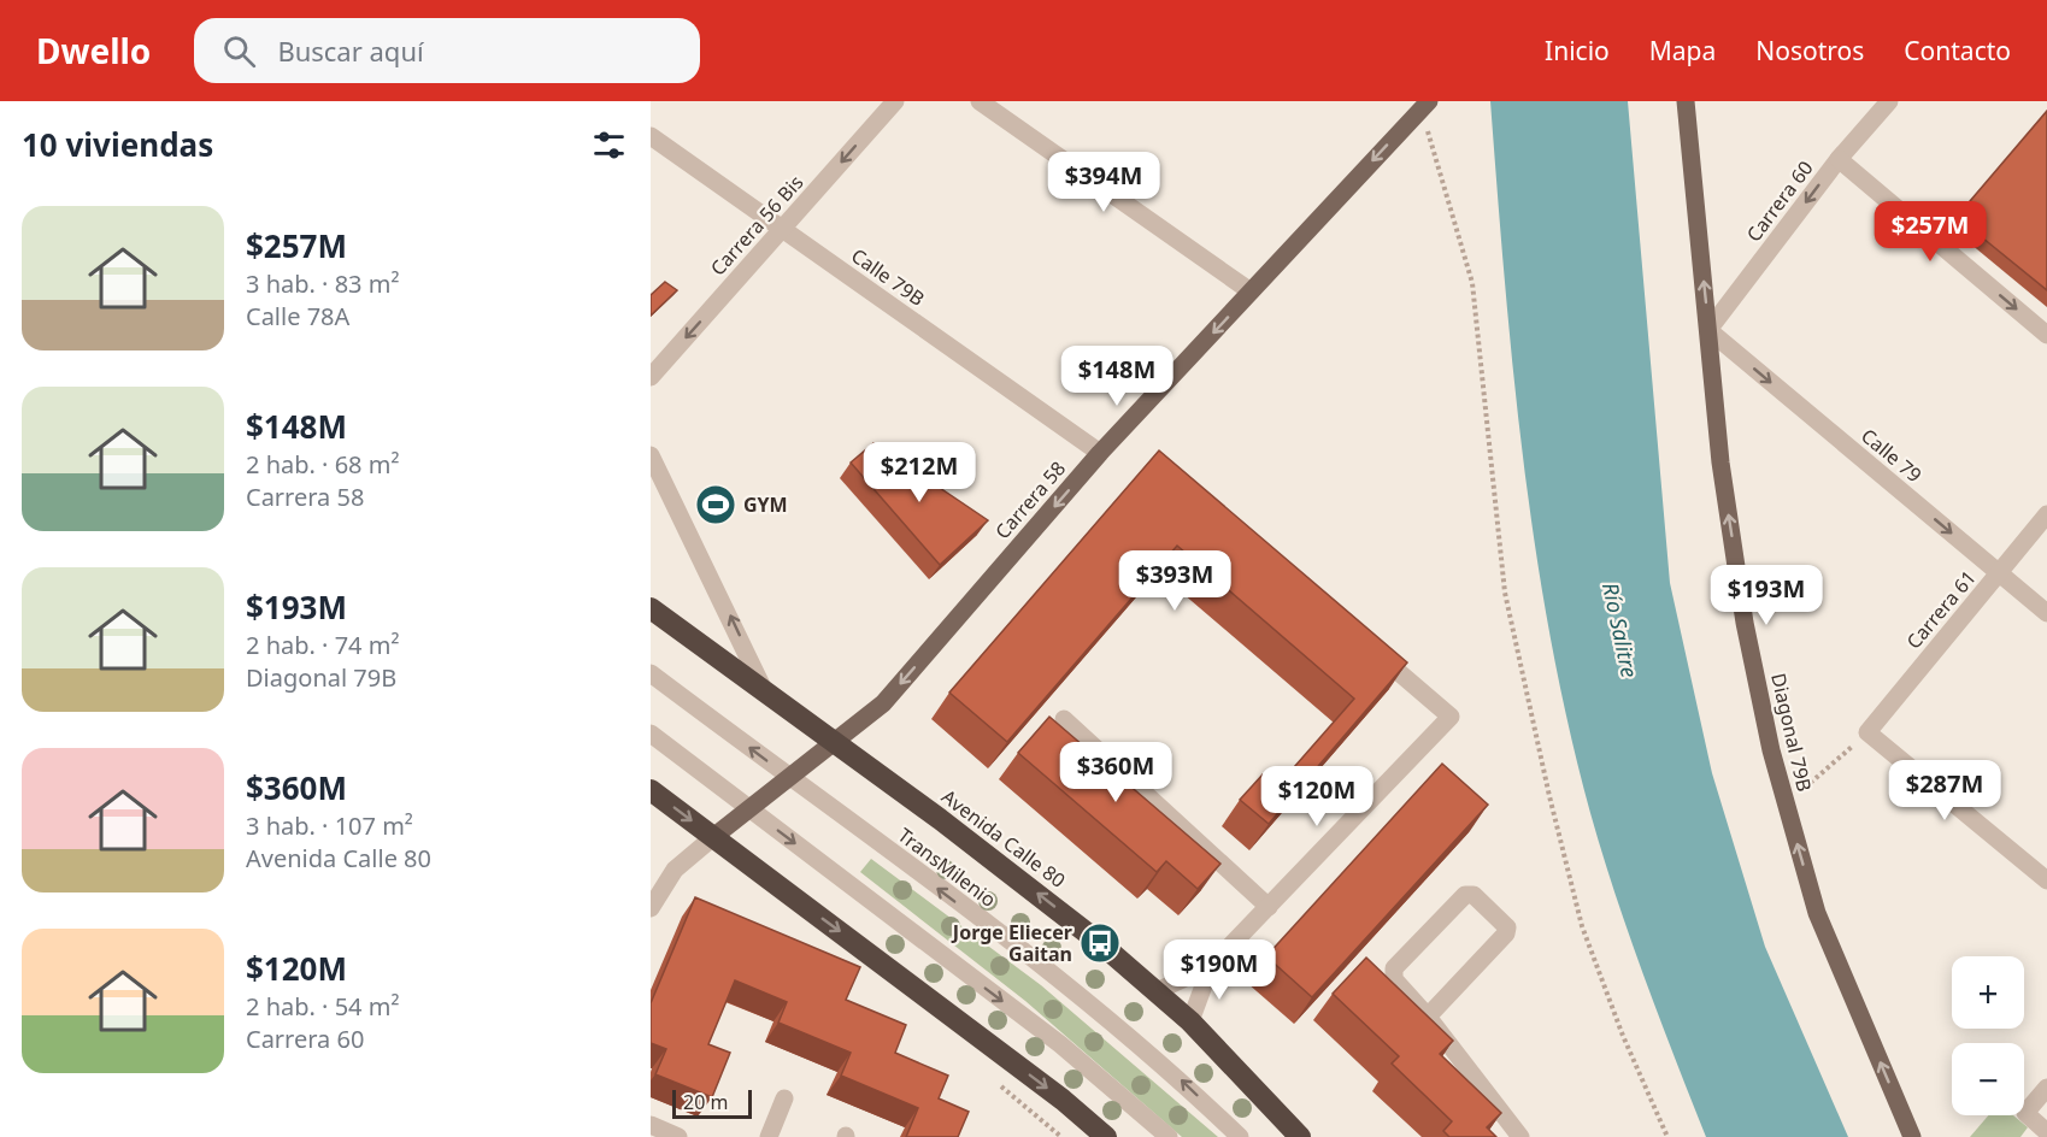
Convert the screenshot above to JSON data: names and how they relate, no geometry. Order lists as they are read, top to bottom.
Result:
{
  "streets": {
    "highway": ["Avenida Calle 80"],
    "main road": ["Carrera 58", "Diagonal 79B"],
    "street": [
      "Carrera 60",
      "Carrera 56 Bis",
      "Calle 79B",
      "Calle 79",
      "Carrera 61",
      "TransMilenio"
    ]
  },
  "crossings": [
    ["Carrera 60", "Calle 79"],
    ["Carrera 60", "Diagonal 79B"],
    ["Carrera 56 Bis", "Calle 79B"],
    ["Calle 79B", "Carrera 58"],
    ["Calle 79", "Carrera 61"],
    ["Calle 79", "Diagonal 79B"],
    ["Carrera 58", "Avenida Calle 80"],
    ["Carrera 58", "TransMilenio"]
  ],
  "one_way": [
    "Carrera 60",
    "Carrera 56 Bis",
    "Calle 79",
    "Carrera 58",
    "Diagonal 79B"
  ],
  "water": ["Río Salitre"],
  "places": {
    "sports": ["GYM"],
    "bus stop": ["Jorge Eliecer Gaitan"]
  },
  "scale_bar": "20 m",
  "page": {
    "header": "Dwello",
    "search": "Buscar aquí",
    "nav": [
      "Inicio",
      "Mapa",
      "Nosotros",
      "Contacto"
    ],
    "heading": "10 viviendas",
    "price": [
      "$394M",
      "$257M",
      "$148M",
      "$212M",
      "$393M",
      "$193M",
      "$360M",
      "$287M",
      "$120M",
      "$190M"
    ],
    "list": [
      {
        "name": "$257M",
        "note": "3 hab. · 83 m² · Calle 78A"
      },
      {
        "name": "$148M",
        "note": "2 hab. · 68 m² · Carrera 58"
      },
      {
        "name": "$193M",
        "note": "2 hab. · 74 m² · Diagonal 79B"
      },
      {
        "name": "$360M",
        "note": "3 hab. · 107 m² · Avenida Calle 80"
      },
      {
        "name": "$120M",
        "note": "2 hab. · 54 m² · Carrera 60"
      }
    ],
    "map_buttons": ["+", "−"],
    "scale": "20 m"
  }
}
